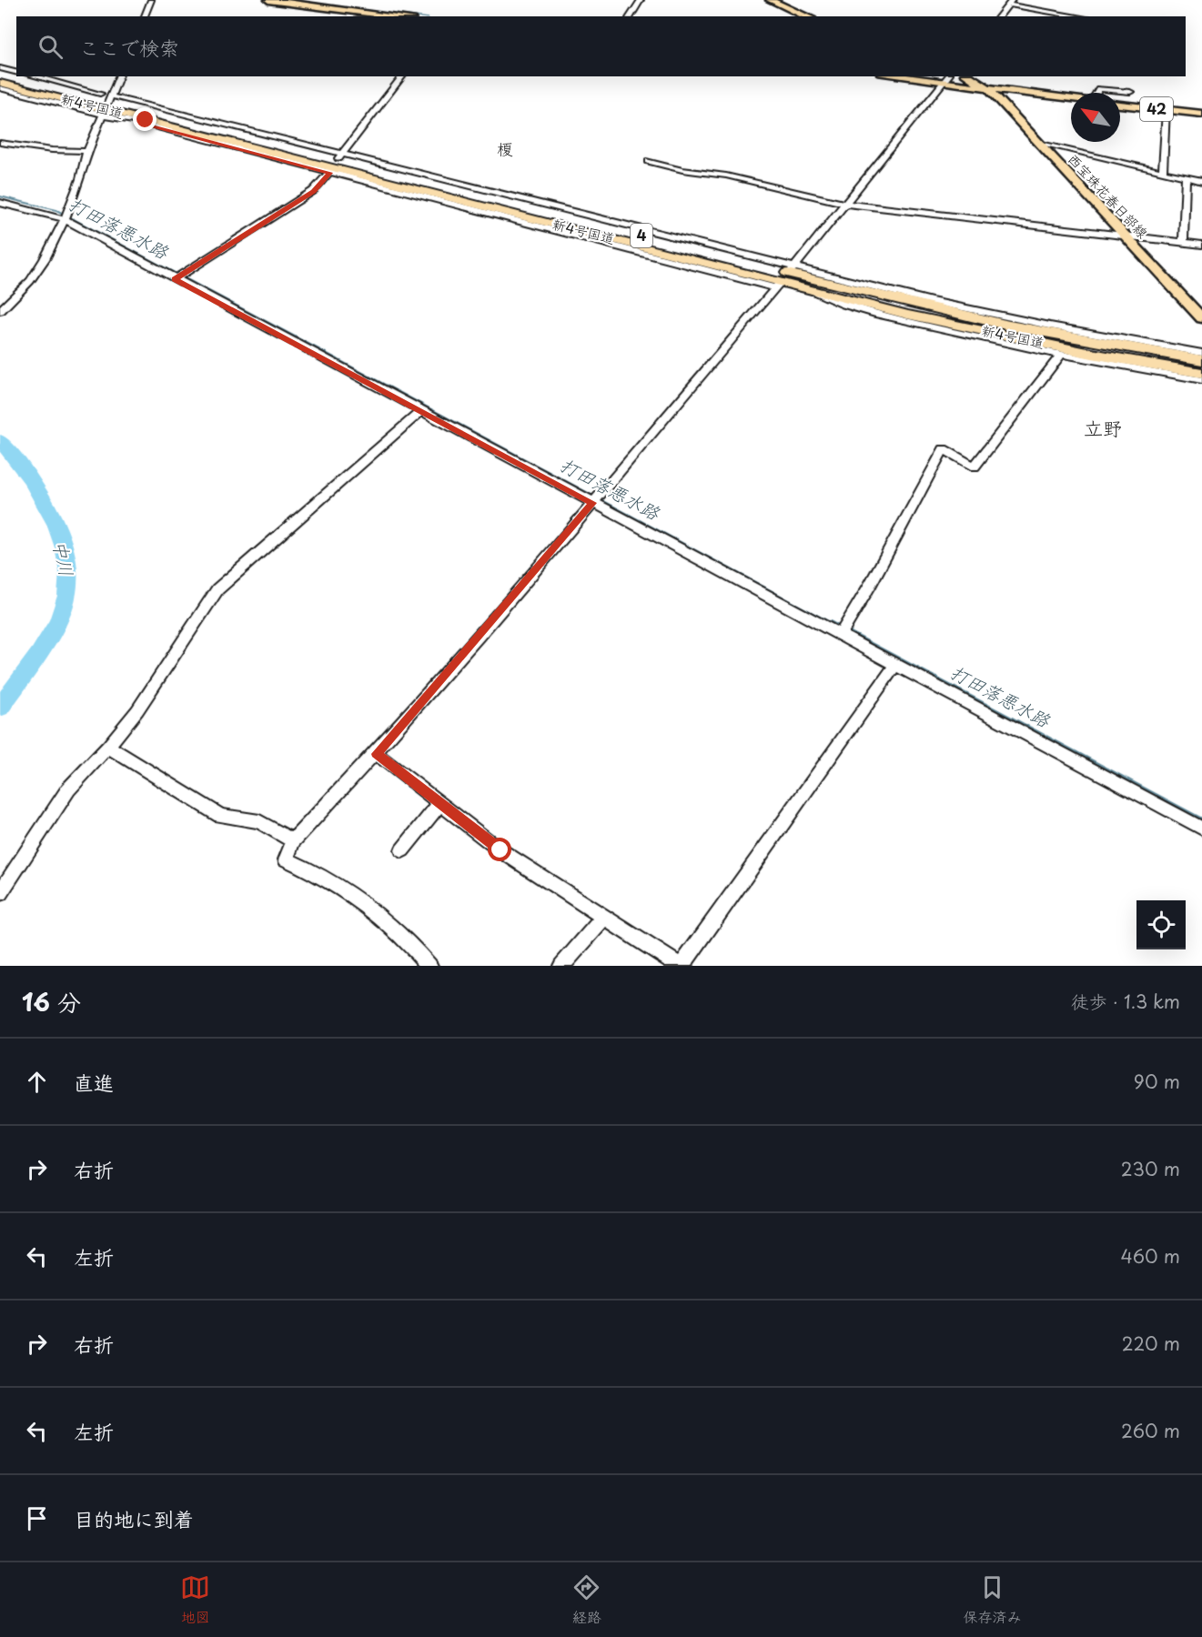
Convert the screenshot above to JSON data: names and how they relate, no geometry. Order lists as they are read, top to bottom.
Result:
{
  "streets": {
    "highway": ["新4号国道", "4"],
    "main road": ["42", "西宝珠花春日部線"]
  },
  "districts": ["榎", "立野"],
  "water": ["打田落悪水路", "中川"],
  "north": "top left",
  "page": {
    "search": "ここで検索",
    "heading": ["16 分", "徒歩 · 1.3 km"],
    "list": [
      ["直進", "90 m"],
      ["右折", "230 m"],
      ["左折", "460 m"],
      ["右折", "220 m"],
      ["左折", "260 m"],
      "目的地に到着"
    ],
    "nav": ["地図", "経路", "保存済み"]
  }
}
